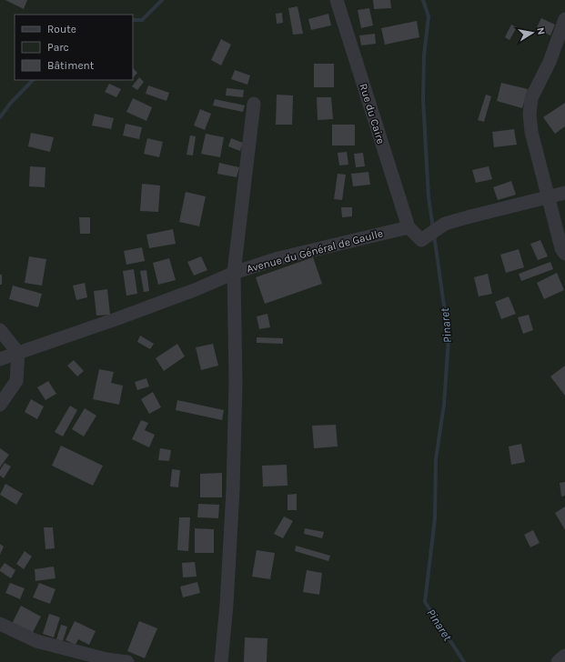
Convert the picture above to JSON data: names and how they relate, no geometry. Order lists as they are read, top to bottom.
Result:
{
  "streets": {
    "street": ["Rue du Caire", "Avenue du Général de Gaulle"]
  },
  "crossings": [
    ["Rue du Caire", "Avenue du Général de Gaulle"]
  ],
  "water": ["Pinaret"],
  "legend": ["Route", "Parc", "Bâtiment"],
  "north": "right"
}
